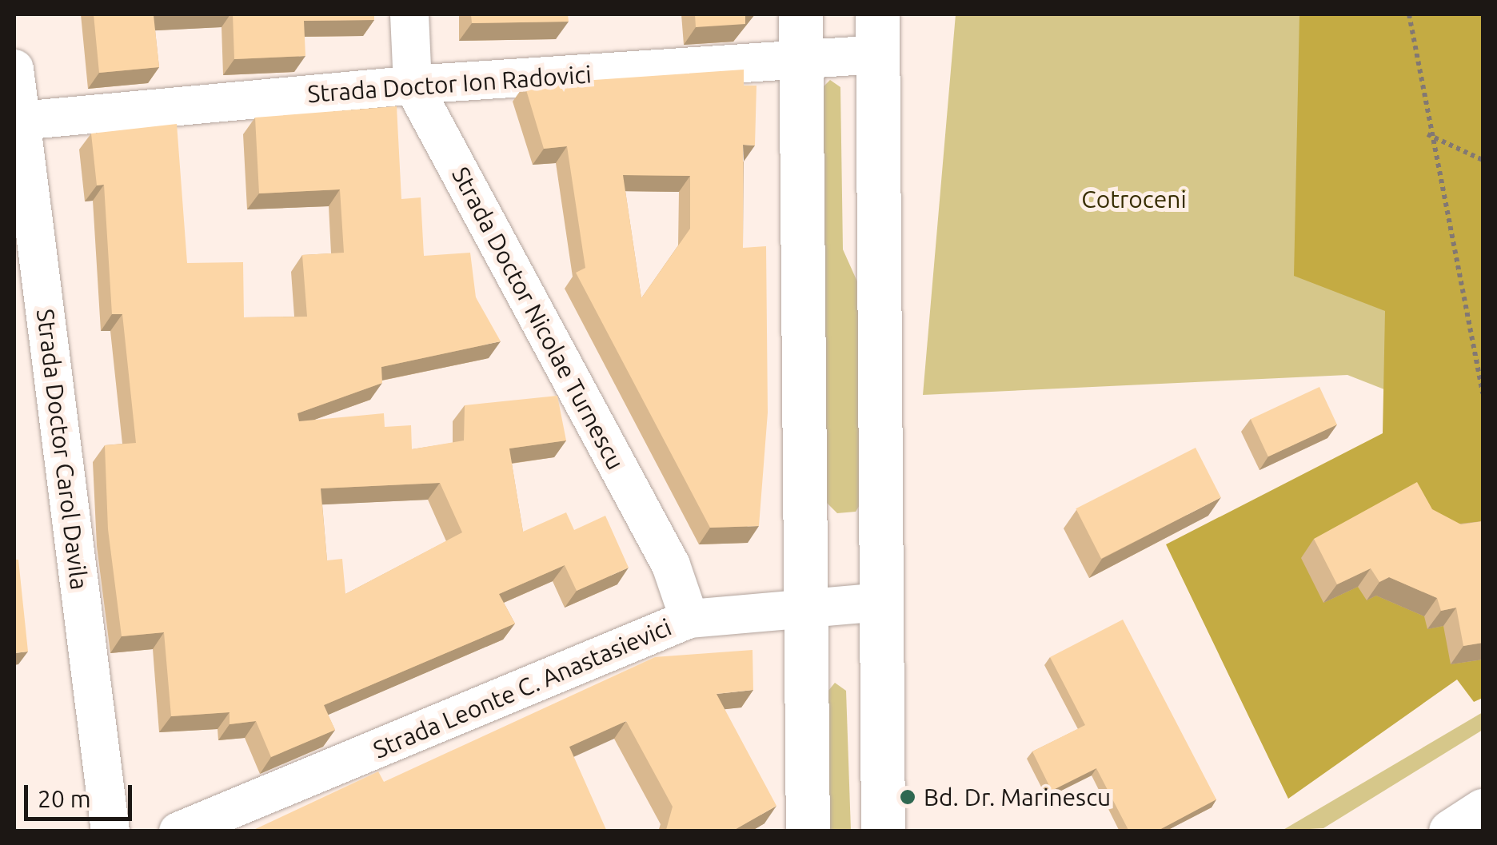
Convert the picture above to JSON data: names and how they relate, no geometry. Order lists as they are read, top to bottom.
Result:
{
  "streets": {
    "street": [
      "Strada Doctor Ion Radovici",
      "Strada Doctor Nicolae Turnescu",
      "Strada Doctor Carol Davila",
      "Strada Leonte C. Anastasievici"
    ]
  },
  "crossings": [
    ["Strada Doctor Ion Radovici", "Strada Doctor Nicolae Turnescu"],
    ["Strada Doctor Ion Radovici", "Strada Doctor Carol Davila"],
    ["Strada Doctor Nicolae Turnescu", "Strada Leonte C. Anastasievici"]
  ],
  "parks": ["Cotroceni"],
  "places": ["Bd. Dr. Marinescu"],
  "scale_bar": "20 m"
}
